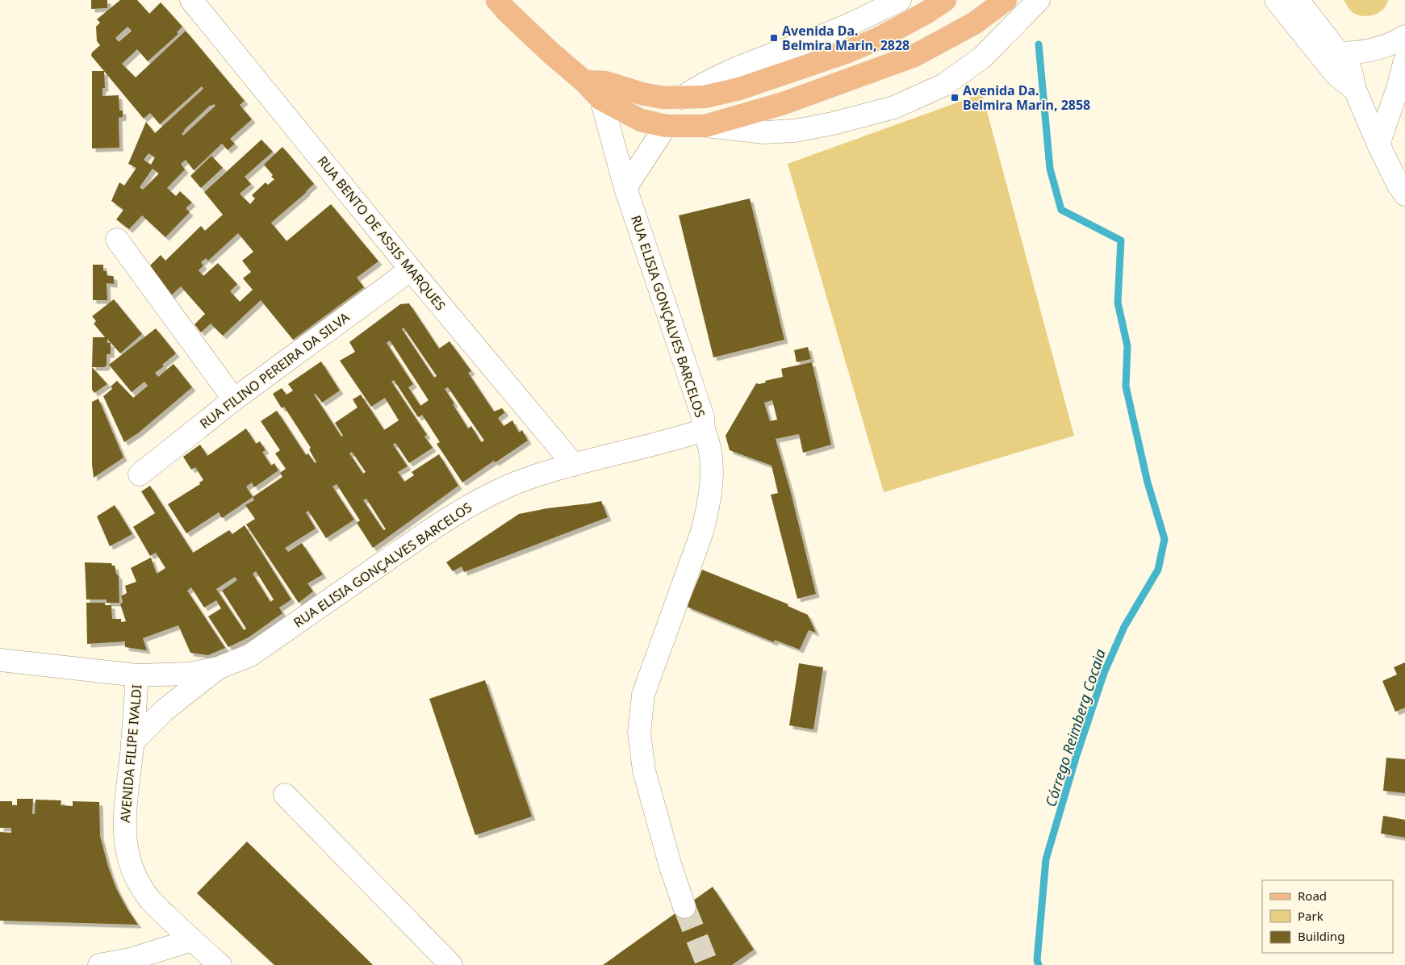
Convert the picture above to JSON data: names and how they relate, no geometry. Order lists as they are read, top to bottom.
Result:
{
  "streets": {
    "street": [
      "RUA BENTO DE ASSIS MARQUES",
      "RUA ELISIA GONÇALVES BARCELOS",
      "RUA FILINO PEREIRA DA SILVA",
      "AVENIDA FILIPE IVALDI"
    ]
  },
  "crossings": [
    ["RUA BENTO DE ASSIS MARQUES", "RUA ELISIA GONÇALVES BARCELOS"],
    ["RUA BENTO DE ASSIS MARQUES", "RUA FILINO PEREIRA DA SILVA"],
    ["RUA ELISIA GONÇALVES BARCELOS", "AVENIDA FILIPE IVALDI"]
  ],
  "water": ["Córrego Reimberg Cocaia"],
  "places": {
    "transit": ["Avenida Da. Belmira Marin, 2828", "Avenida Da. Belmira Marin, 2858"]
  },
  "legend": ["Road", "Park", "Building"]
}
